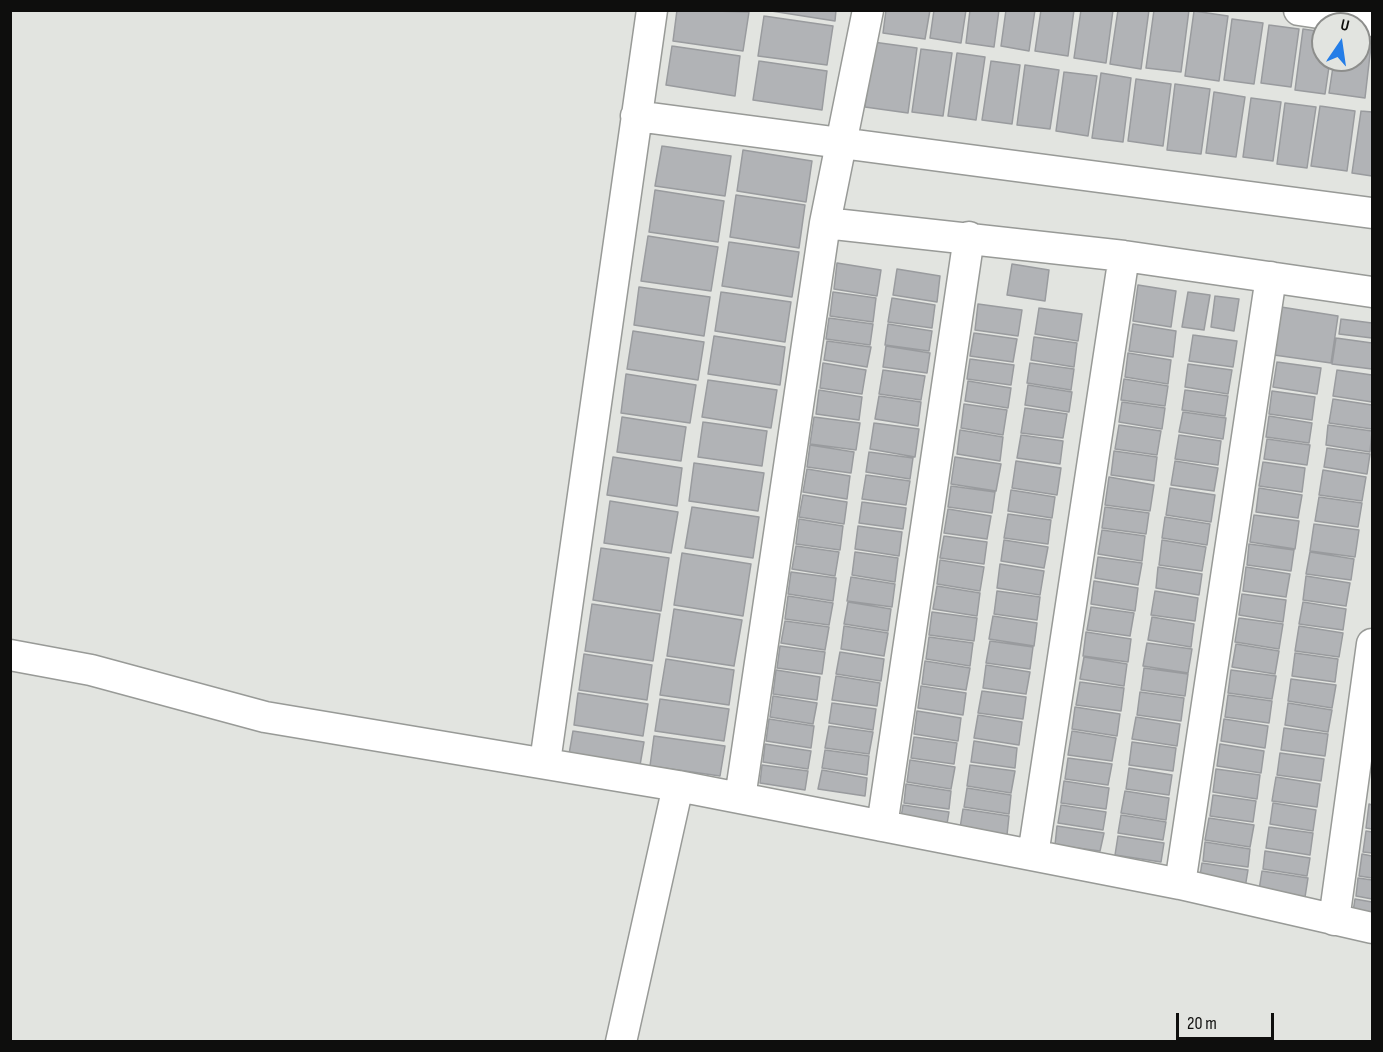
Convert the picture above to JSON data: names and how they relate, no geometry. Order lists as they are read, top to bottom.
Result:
{
  "scale_bar": "20 m",
  "north": "top"
}
